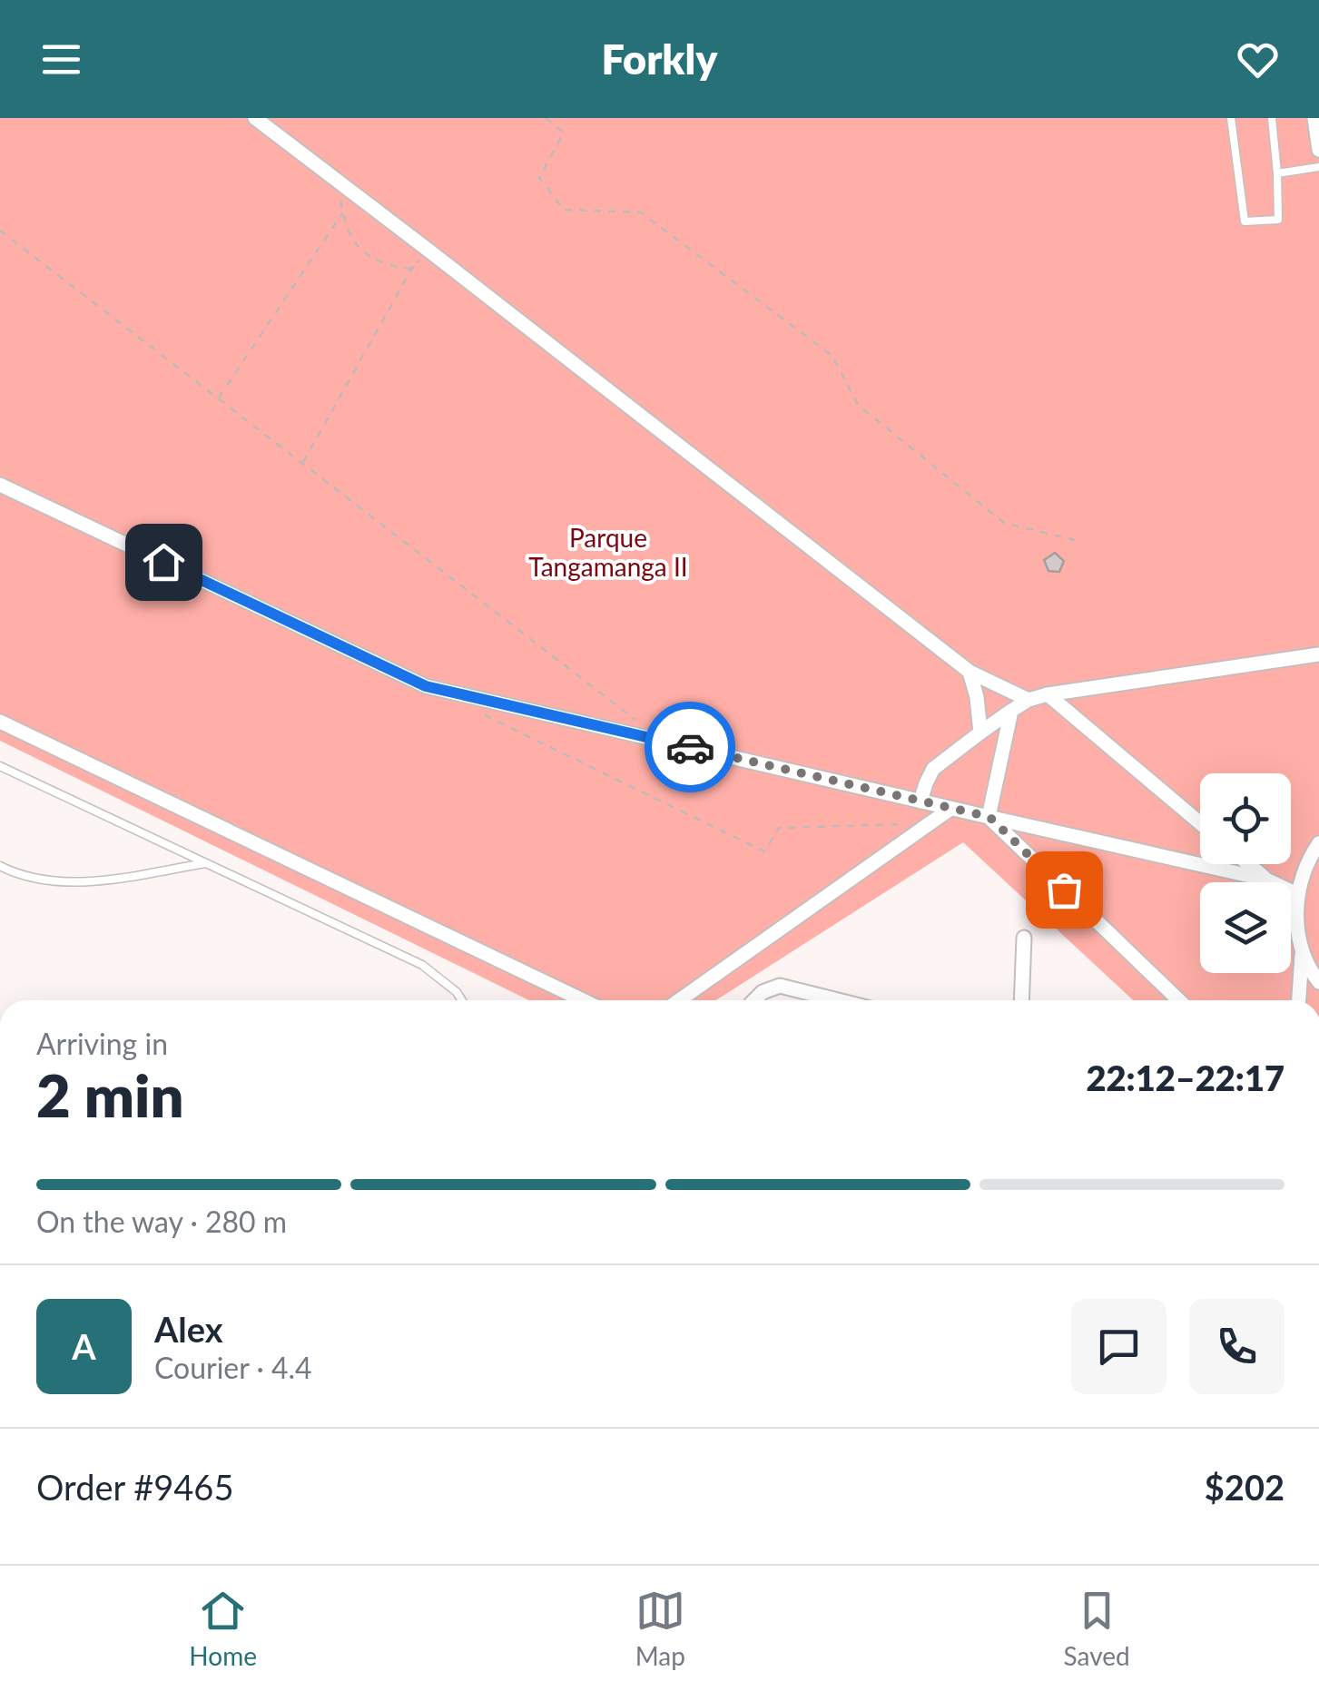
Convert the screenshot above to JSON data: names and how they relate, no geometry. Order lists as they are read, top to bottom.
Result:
{
  "parks": ["Parque Tangamanga II"],
  "page": {
    "header": "Forkly",
    "heading": ["2 min", "Arriving in", "22:12–22:17"],
    "panel": [
      "Alex",
      "Courier · 4.4",
      "Order #9465",
      "$202"
    ],
    "bar": "On the way · 280 m",
    "round": "A",
    "tabs": ["Home", "Map", "Saved"]
  }
}
